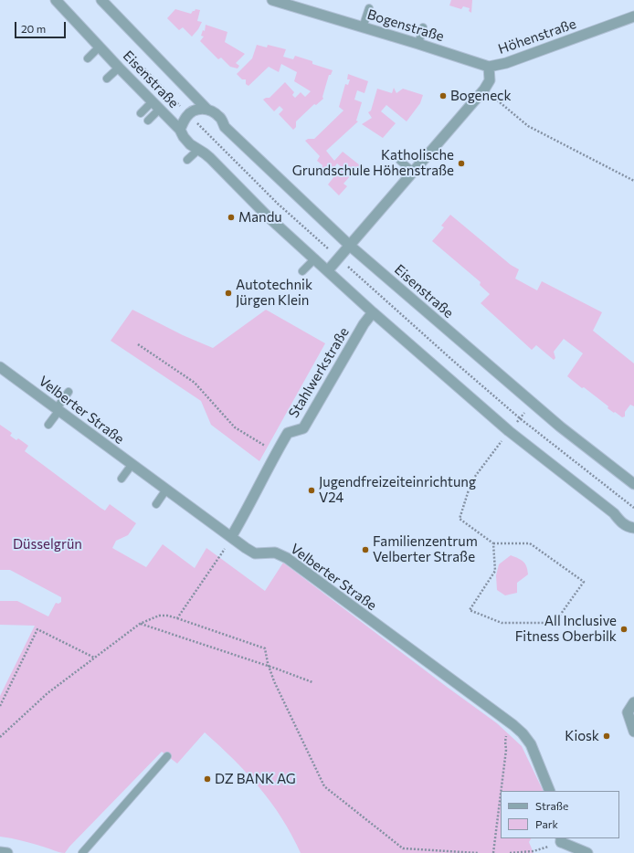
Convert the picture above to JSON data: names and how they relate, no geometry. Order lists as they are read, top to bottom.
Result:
{
  "streets": {
    "street": [
      "Bogenstraße",
      "Höhenstraße",
      "Eisenstraße",
      "Stahlwerkstraße",
      "Velberter Straße"
    ]
  },
  "crossings": [
    ["Bogenstraße", "Höhenstraße"],
    ["Höhenstraße", "Eisenstraße"],
    ["Eisenstraße", "Stahlwerkstraße"],
    ["Stahlwerkstraße", "Velberter Straße"]
  ],
  "parks": ["Düsselgrün"],
  "places": [
    "Bogeneck",
    "Katholische Grundschule Höhenstraße",
    "Mandu",
    "Autotechnik Jürgen Klein",
    "Jugendfreizeiteinrichtung V24",
    "Familienzentrum Velberter Straße",
    "All Inclusive Fitness Oberbilk",
    "Kiosk",
    "DZ BANK AG"
  ],
  "legend": ["Straße", "Park"],
  "scale_bar": "20 m"
}
